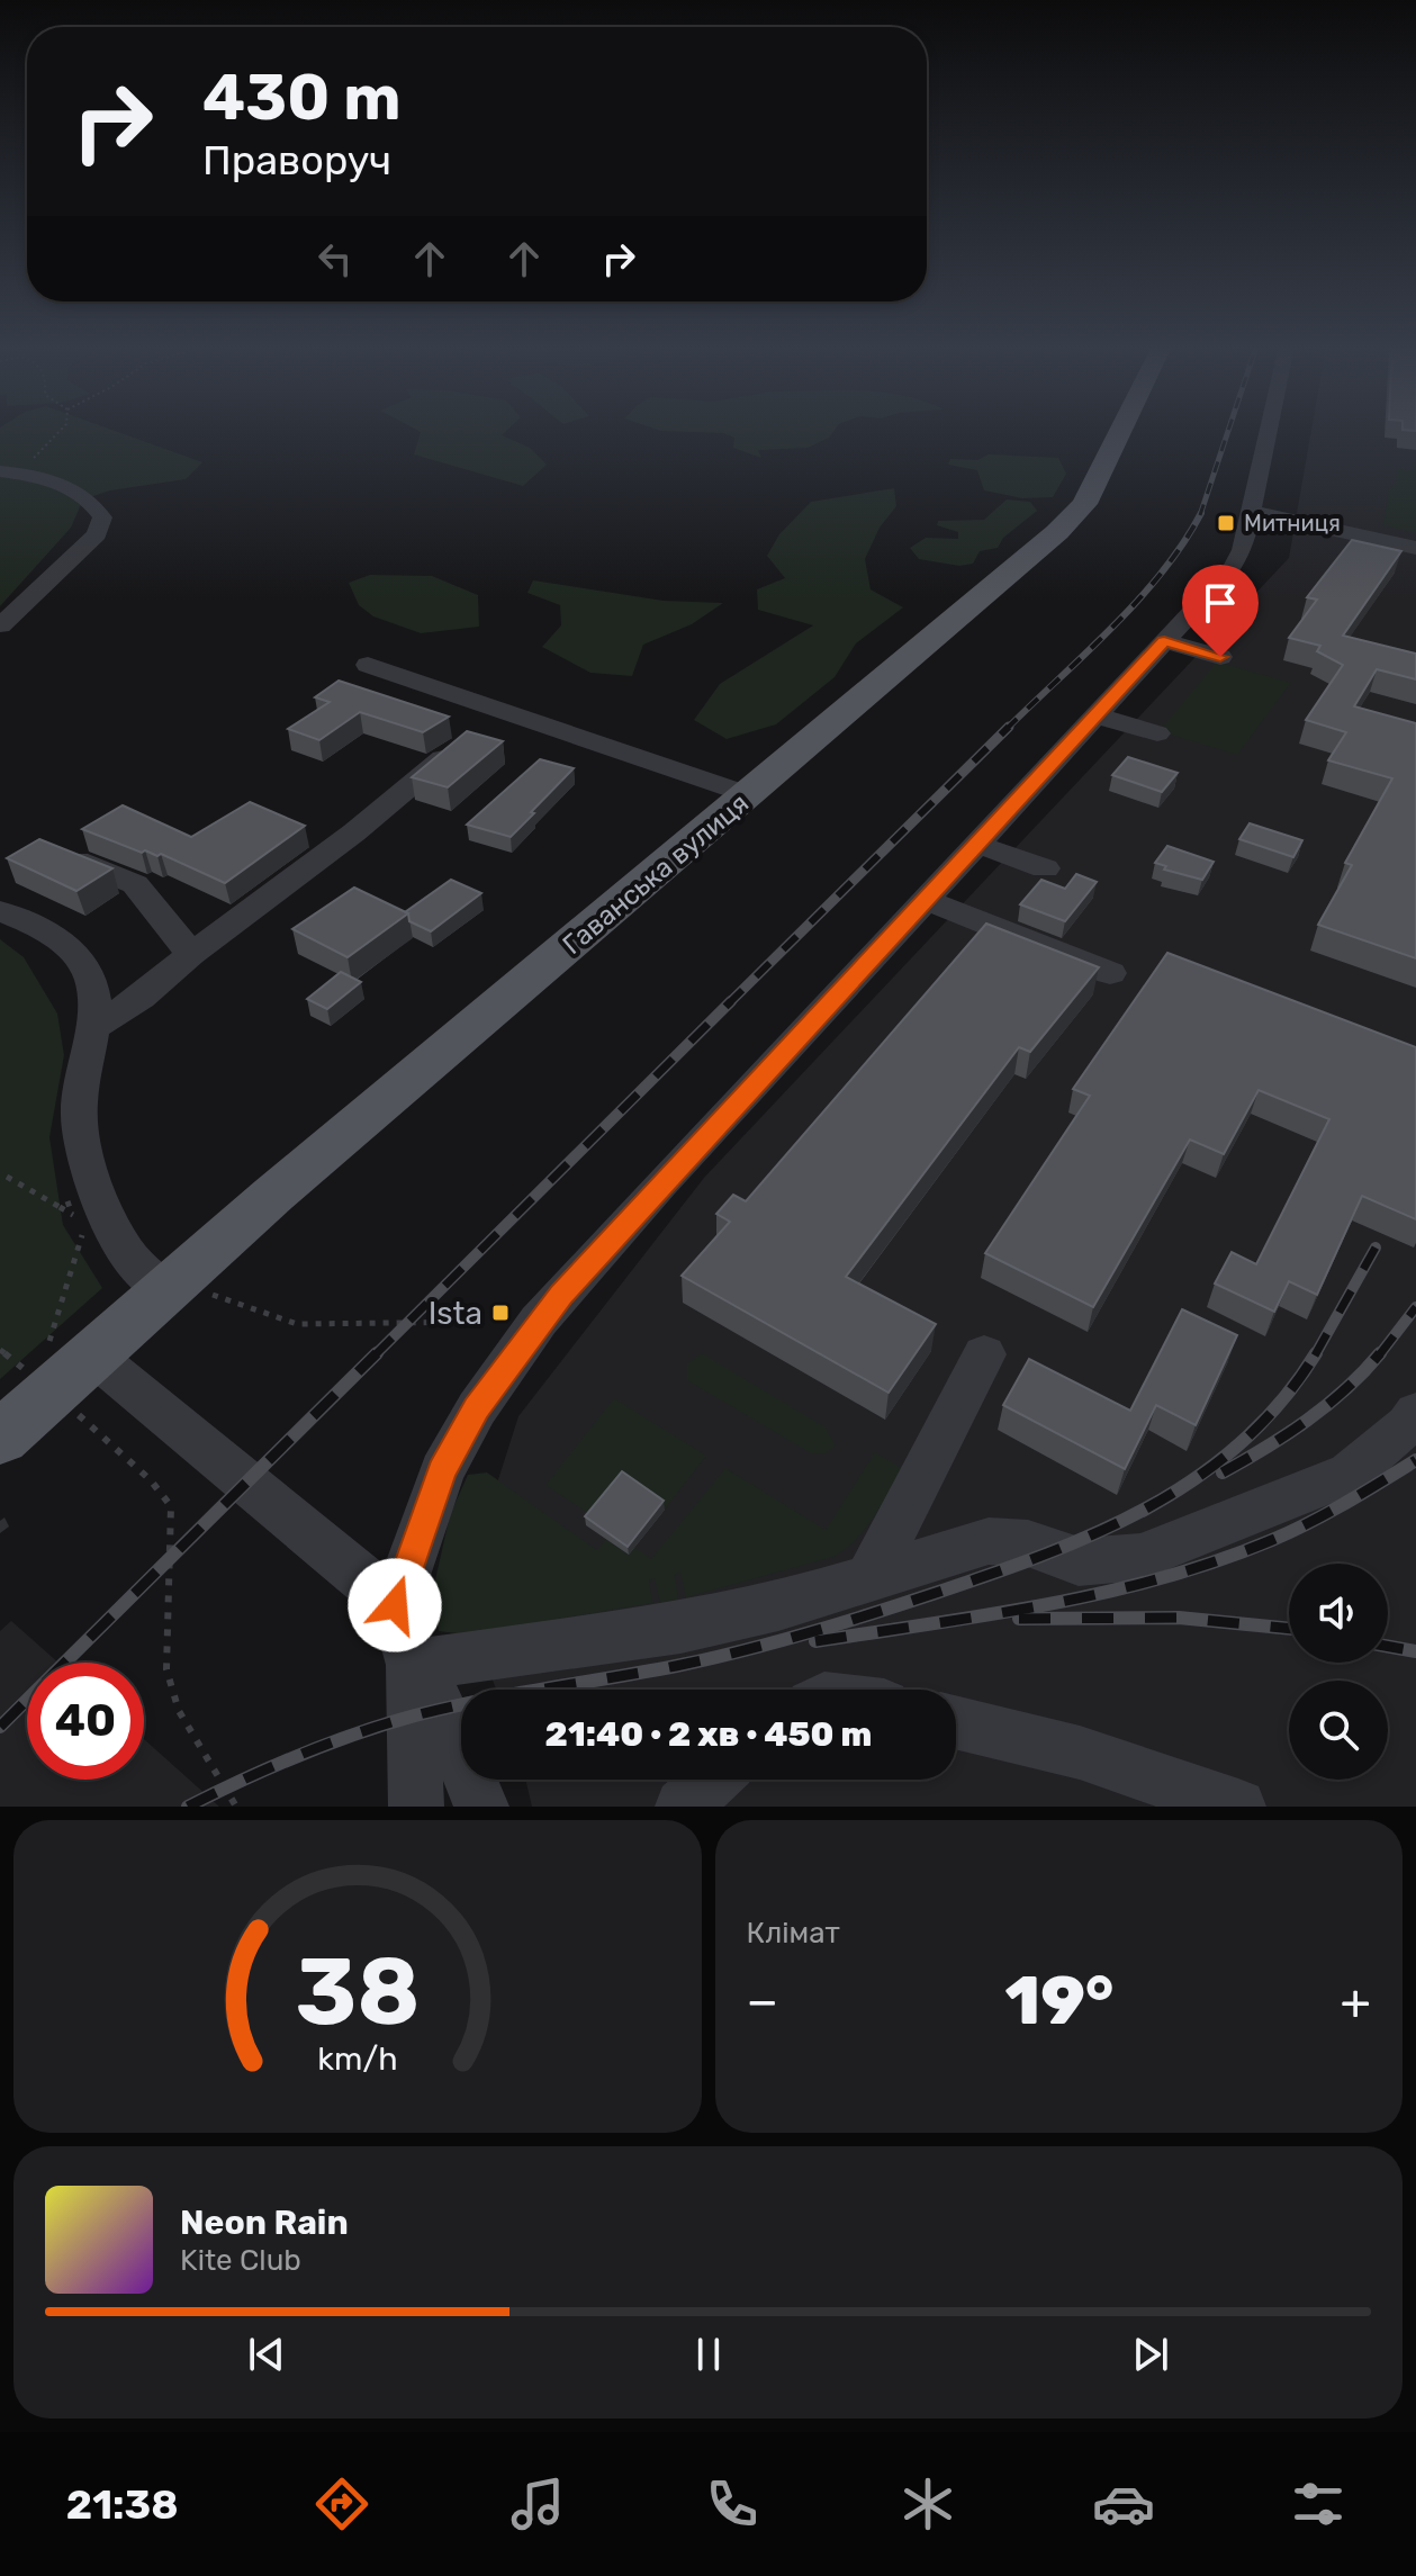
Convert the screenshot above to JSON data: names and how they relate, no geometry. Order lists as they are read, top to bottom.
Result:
{
  "streets": {
    "main road": ["Гаванська вулиця"]
  },
  "places": {
    "transit": ["Митниця", "Ista"]
  },
  "page": {
    "turn": ["430 m", "Праворуч"],
    "limit": "40",
    "trip": "21:40 · 2 хв · 450 m",
    "tile": "Клімат",
    "heat": ["−", "19°", "+"],
    "song": ["Neon Rain", "Kite Club"],
    "tabs": "21:38",
    "gauge": ["38", "km/h"]
  }
}
